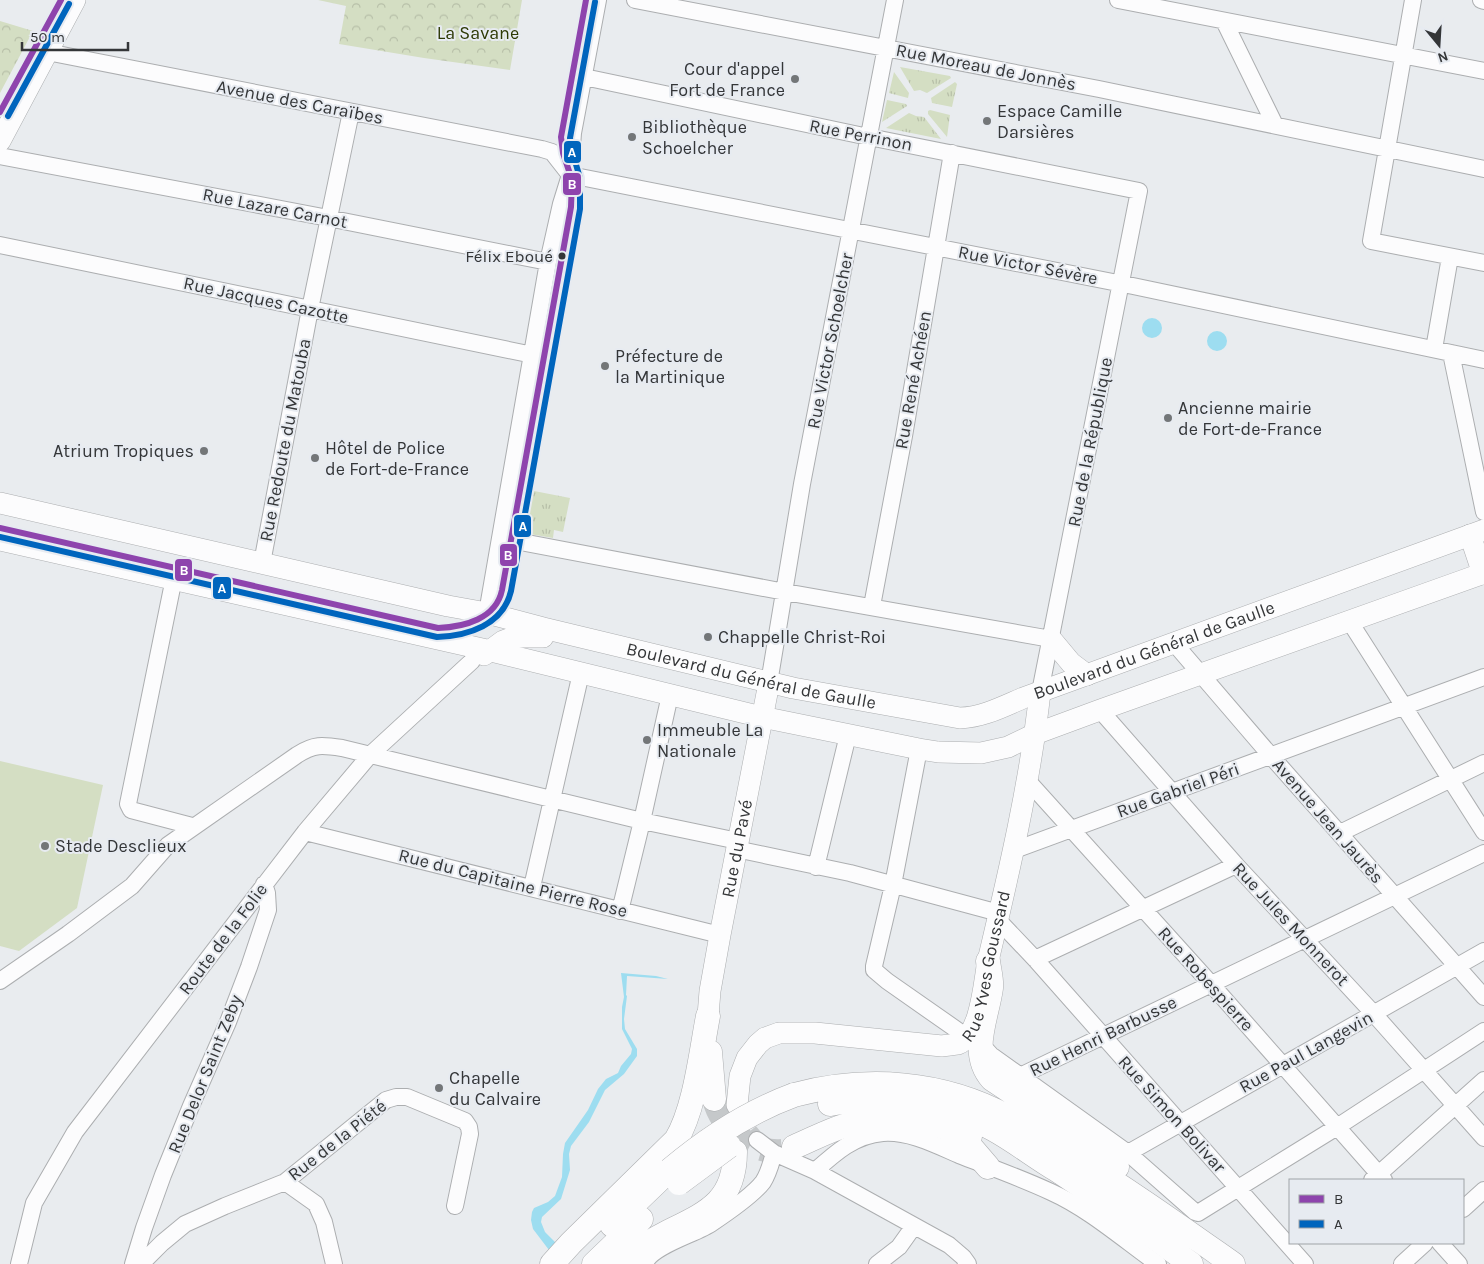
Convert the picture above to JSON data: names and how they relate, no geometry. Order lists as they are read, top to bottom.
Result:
{
  "streets": {
    "main road": ["Boulevard du Général de Gaulle", "Rue du Pavé", "Rue Yves Goussard"],
    "street": [
      "Rue Moreau de Jonnès",
      "Avenue des Caraïbes",
      "Rue Perrinon",
      "Rue Lazare Carnot",
      "Rue Victor Sévère",
      "Rue Jacques Cazotte",
      "Rue Victor Schoelcher",
      "Rue René Achéen",
      "Rue Redoute du Matouba",
      "Rue de la République",
      "Rue Gabriel Péri",
      "Avenue Jean Jaurès",
      "Rue du Capitaine Pierre Rose",
      "Rue Jules Monnerot",
      "Route de la Folie",
      "Rue Robespierre",
      "Rue Henri Barbusse",
      "Rue Paul Langevin",
      "Rue Delor Saint Zeby",
      "Rue Simon Bolivar",
      "Rue de la Piété"
    ]
  },
  "crossings": [
    ["Rue Moreau de Jonnès", "Rue Victor Schoelcher"],
    ["Avenue des Caraïbes", "Rue Redoute du Matouba"],
    ["Rue Perrinon", "Rue Victor Schoelcher"],
    ["Rue Perrinon", "Rue René Achéen"],
    ["Rue Perrinon", "Rue de la République"],
    ["Rue Lazare Carnot", "Rue Redoute du Matouba"],
    ["Rue Victor Sévère", "Rue Victor Schoelcher"],
    ["Rue Victor Sévère", "Rue René Achéen"],
    ["Rue Victor Sévère", "Rue de la République"],
    ["Rue Jacques Cazotte", "Rue Redoute du Matouba"],
    ["Rue Victor Schoelcher", "Boulevard du Général de Gaulle"],
    ["Rue Victor Schoelcher", "Rue du Pavé"],
    ["Rue Redoute du Matouba", "Boulevard du Général de Gaulle"],
    ["Rue de la République", "Boulevard du Général de Gaulle"],
    ["Rue de la République", "Rue Yves Goussard"],
    ["Boulevard du Général de Gaulle", "Avenue Jean Jaurès"],
    ["Boulevard du Général de Gaulle", "Rue du Pavé"],
    ["Boulevard du Général de Gaulle", "Rue Jules Monnerot"],
    ["Boulevard du Général de Gaulle", "Route de la Folie"],
    ["Boulevard du Général de Gaulle", "Rue Yves Goussard"],
    ["Rue Gabriel Péri", "Avenue Jean Jaurès"],
    ["Rue Gabriel Péri", "Rue Jules Monnerot"],
    ["Rue Gabriel Péri", "Rue Yves Goussard"],
    ["Rue Gabriel Péri", "Rue Robespierre"],
    ["Avenue Jean Jaurès", "Rue Henri Barbusse"],
    ["Avenue Jean Jaurès", "Rue Paul Langevin"],
    ["Rue du Pavé", "Rue du Capitaine Pierre Rose"],
    ["Rue du Capitaine Pierre Rose", "Route de la Folie"],
    ["Rue Jules Monnerot", "Rue Henri Barbusse"],
    ["Rue Jules Monnerot", "Rue Paul Langevin"],
    ["Route de la Folie", "Rue Delor Saint Zeby"],
    ["Rue Yves Goussard", "Rue Robespierre"],
    ["Rue Yves Goussard", "Rue Simon Bolivar"],
    ["Rue Robespierre", "Rue Henri Barbusse"],
    ["Rue Robespierre", "Rue Paul Langevin"],
    ["Rue Henri Barbusse", "Rue Simon Bolivar"],
    ["Rue Paul Langevin", "Rue Simon Bolivar"]
  ],
  "parks": ["La Savane"],
  "places": [
    "Cour d'appel Fort de France",
    "Espace Camille Darsières",
    "Bibliothèque Schoelcher",
    "Félix Eboué",
    "Préfecture de la Martinique",
    "Ancienne mairie de Fort-de-France",
    "Atrium Tropiques",
    "Hôtel de Police de Fort-de-France",
    "Chappelle Christ-Roi",
    "Immeuble La Nationale",
    "Stade Desclieux",
    "Chapelle du Calvaire"
  ],
  "lines": ["transit line B", "transit line A"],
  "legend": ["B", "A"],
  "scale_bar": "50 m",
  "north": "bottom"
}
